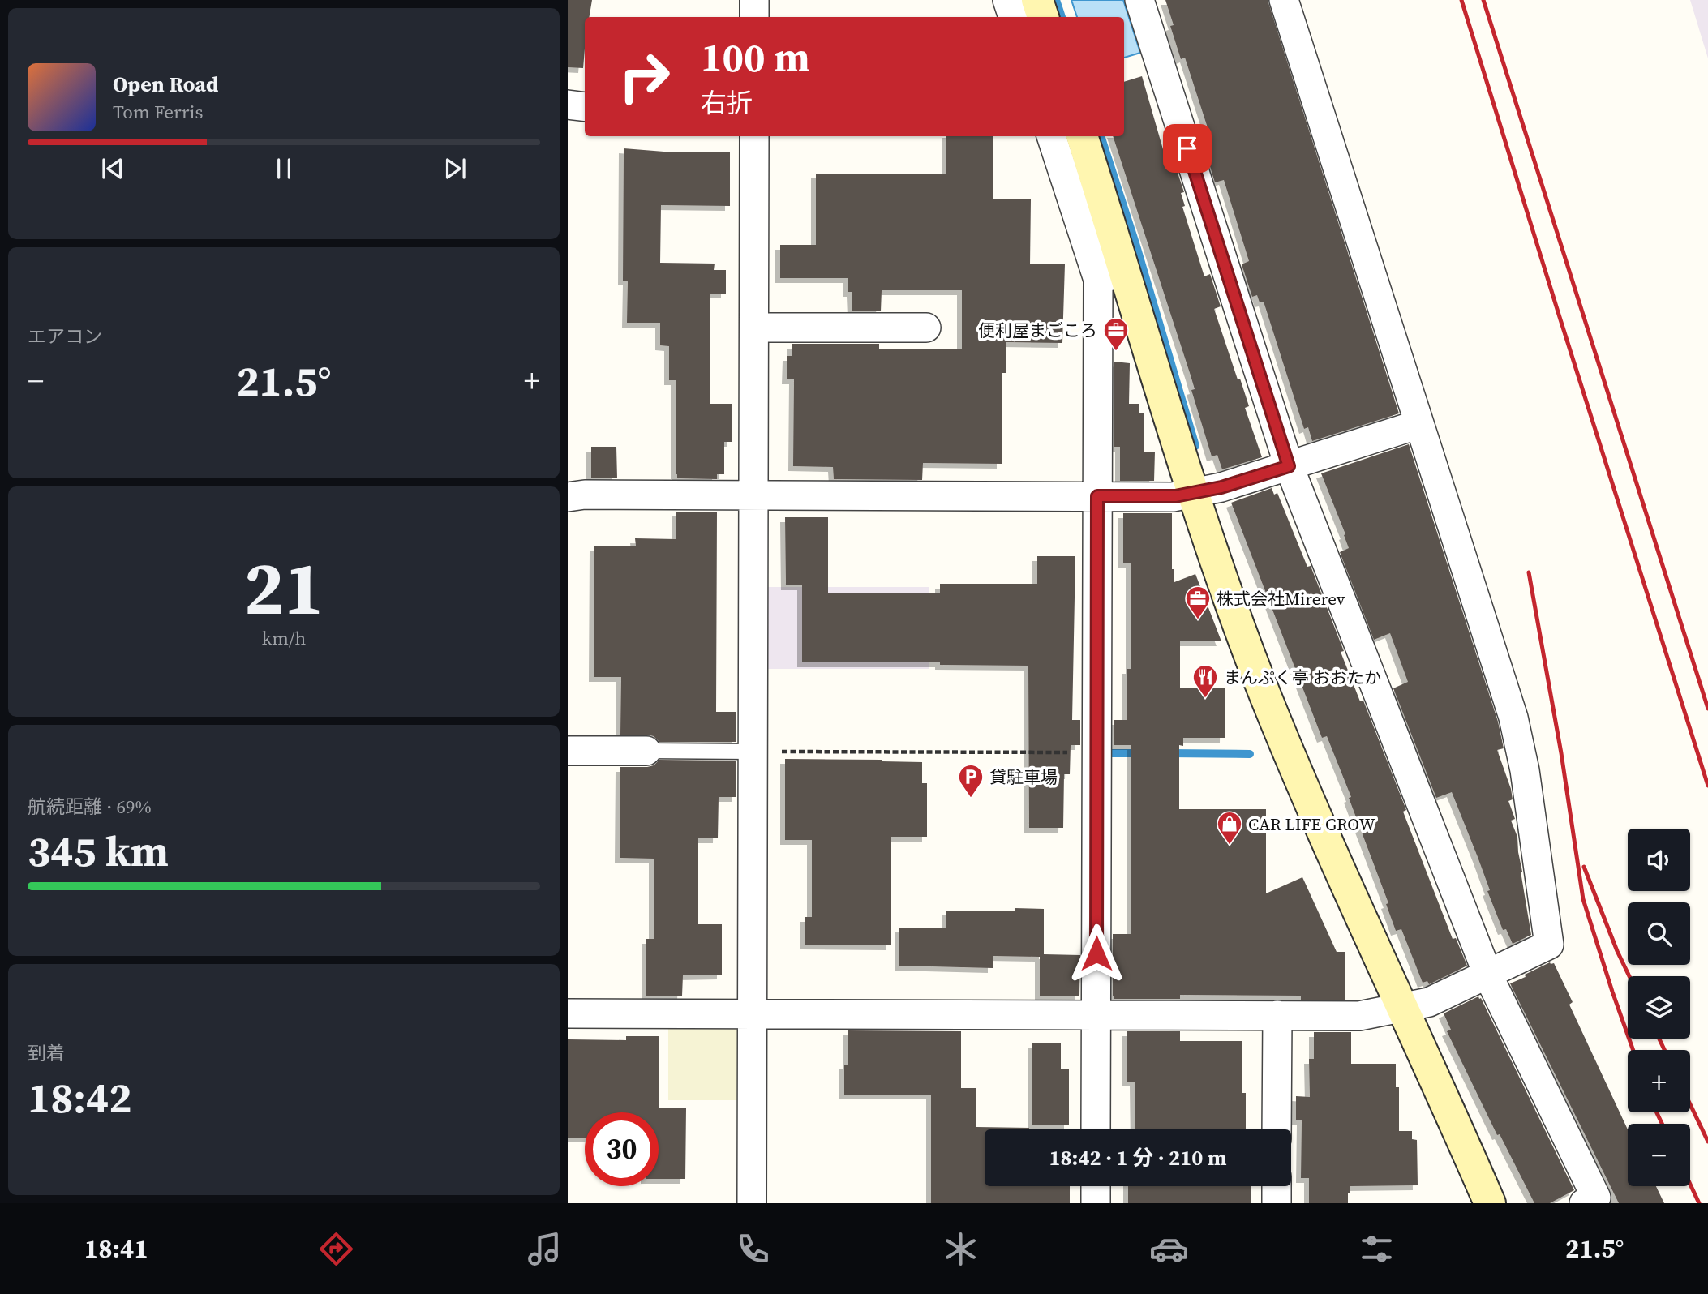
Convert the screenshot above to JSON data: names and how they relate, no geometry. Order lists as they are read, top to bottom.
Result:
{
  "places": {
    "office": ["便利屋まごころ", "株式会社Mirerev"],
    "restaurant": ["まんぷく亭 おおたか"],
    "parking": ["貸駐車場"],
    "shop": ["CAR LIFE GROW"]
  },
  "page": {
    "turn": ["100 m", "右折"],
    "song": ["Open Road", "Tom Ferris"],
    "tile": [
      "エアコン",
      ["21", "km/h"],
      ["航続距離 · 69%", "345 km"],
      ["到着", "18:42"]
    ],
    "heat": ["−", "21.5°", "+"],
    "map_buttons": ["+", "−"],
    "limit": "30",
    "trip": "18:42 · 1 分 · 210 m",
    "tabs": ["18:41", "21.5°"]
  }
}
